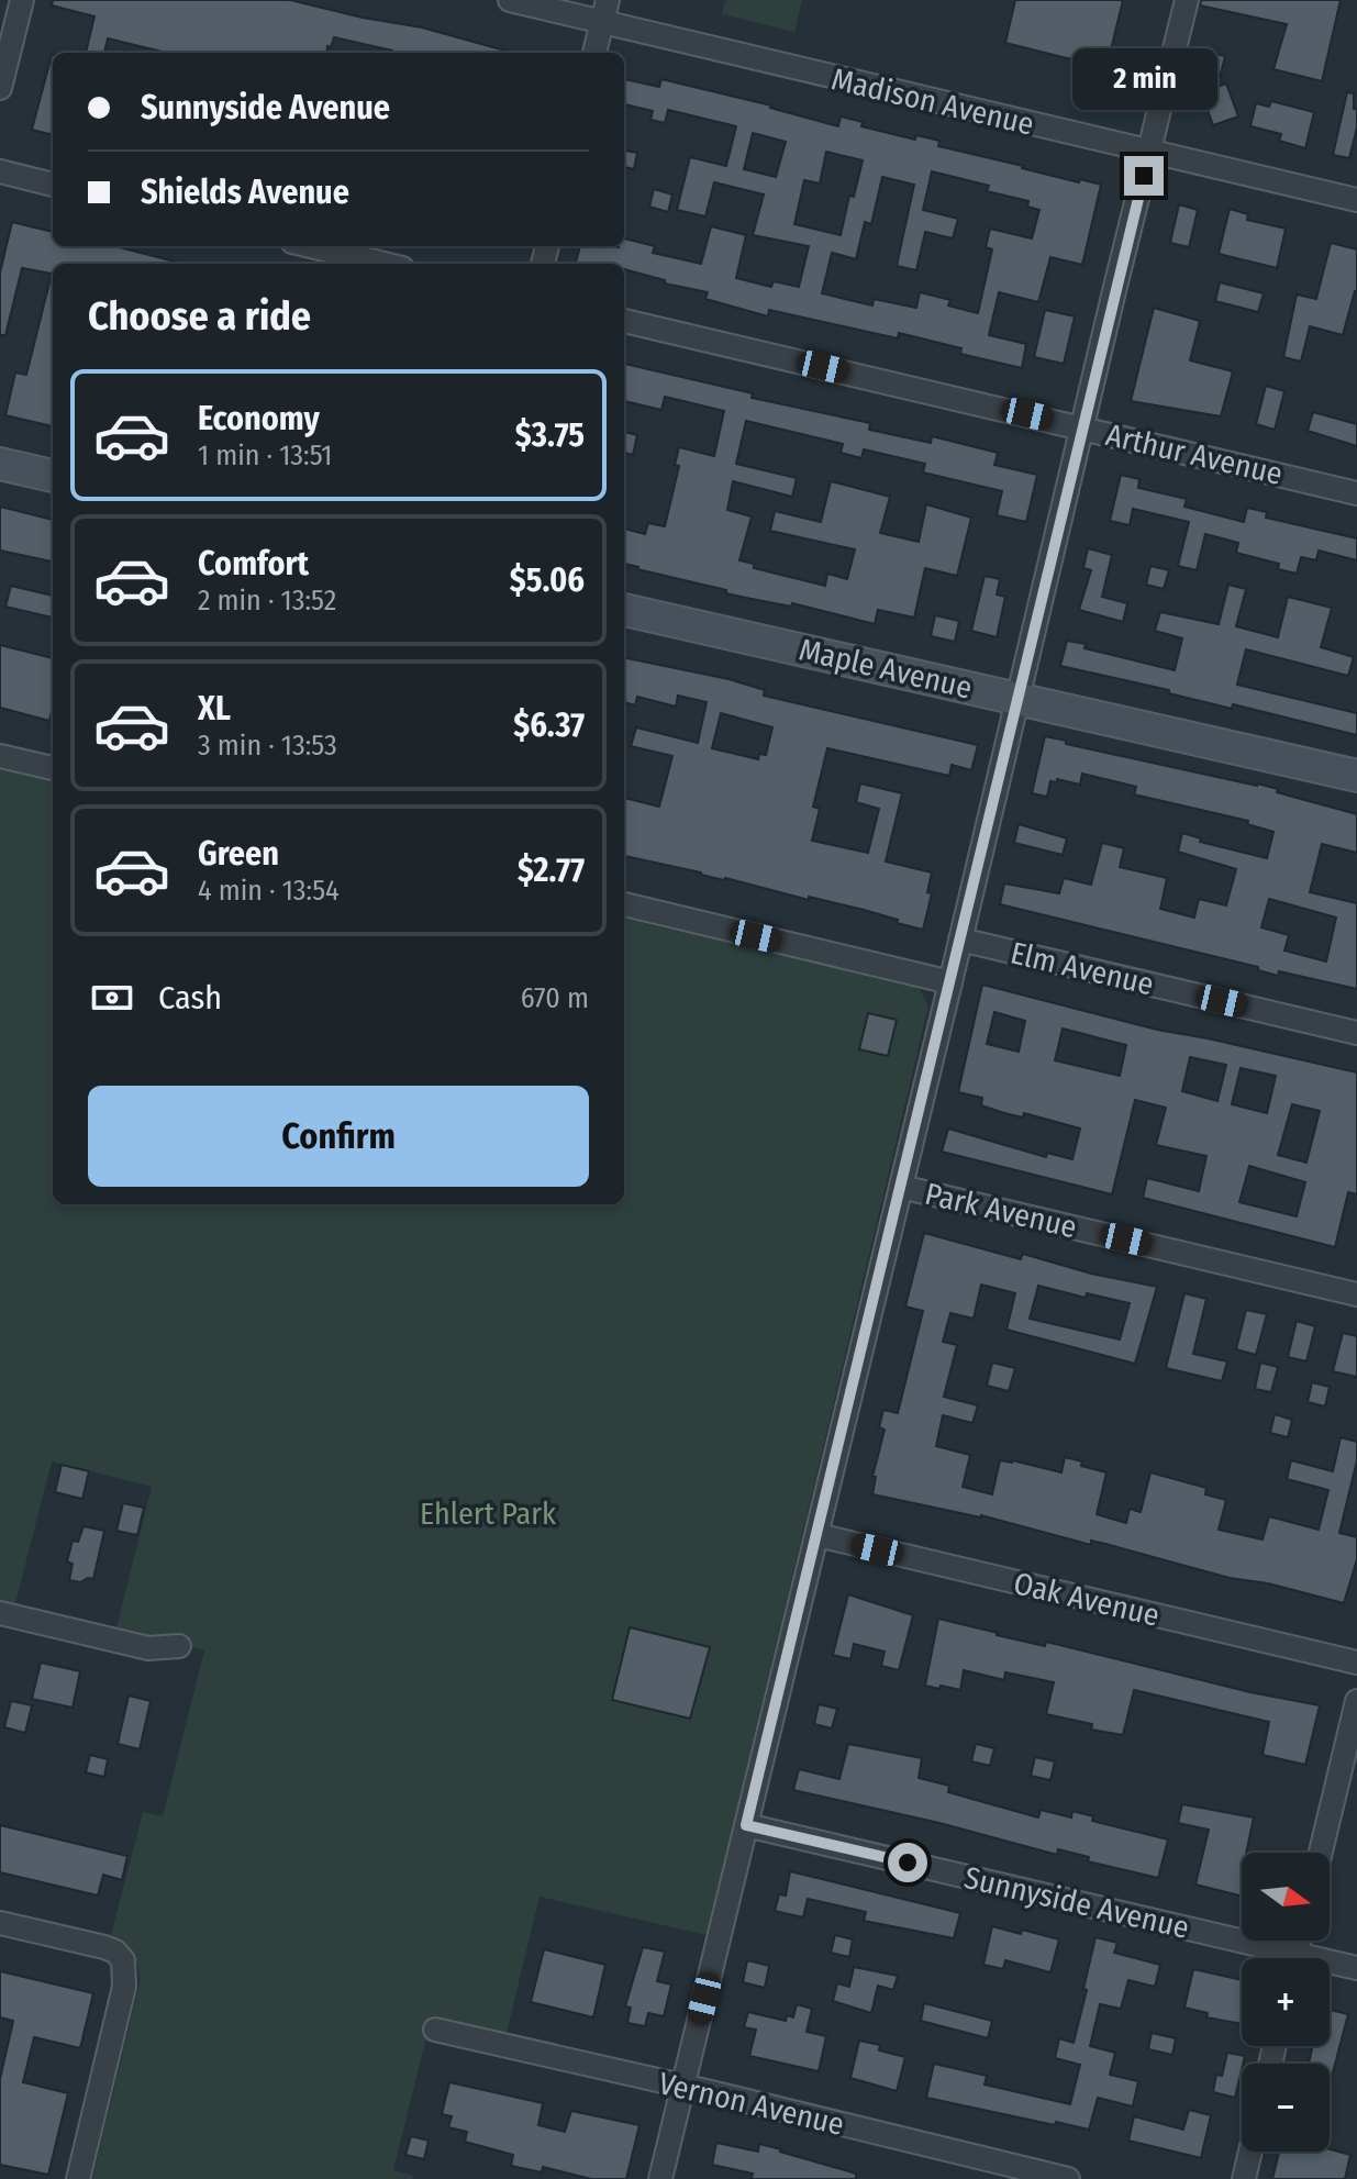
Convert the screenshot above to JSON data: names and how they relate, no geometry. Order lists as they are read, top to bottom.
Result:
{
  "streets": {
    "street": [
      "Madison Avenue",
      "Arthur Avenue",
      "Maple Avenue",
      "Elm Avenue",
      "Park Avenue",
      "Oak Avenue",
      "Sunnyside Avenue",
      "Vernon Avenue"
    ]
  },
  "parks": ["Ehlert Park"],
  "north": "right",
  "page": {
    "bubble": "2 min",
    "banner": ["Sunnyside Avenue", "Shields Avenue"],
    "heading": "Choose a ride",
    "list": [
      {
        "name": "Economy",
        "note": "1 min · 13:51",
        "value": "$3.75"
      },
      {
        "name": "Comfort",
        "note": "2 min · 13:52",
        "value": "$5.06"
      },
      {
        "name": "XL",
        "note": "3 min · 13:53",
        "value": "$6.37"
      },
      {
        "name": "Green",
        "note": "4 min · 13:54",
        "value": "$2.77"
      }
    ],
    "pay": ["Cash", "670 m"],
    "buttons": "Confirm",
    "map_buttons": ["+", "−"]
  }
}
